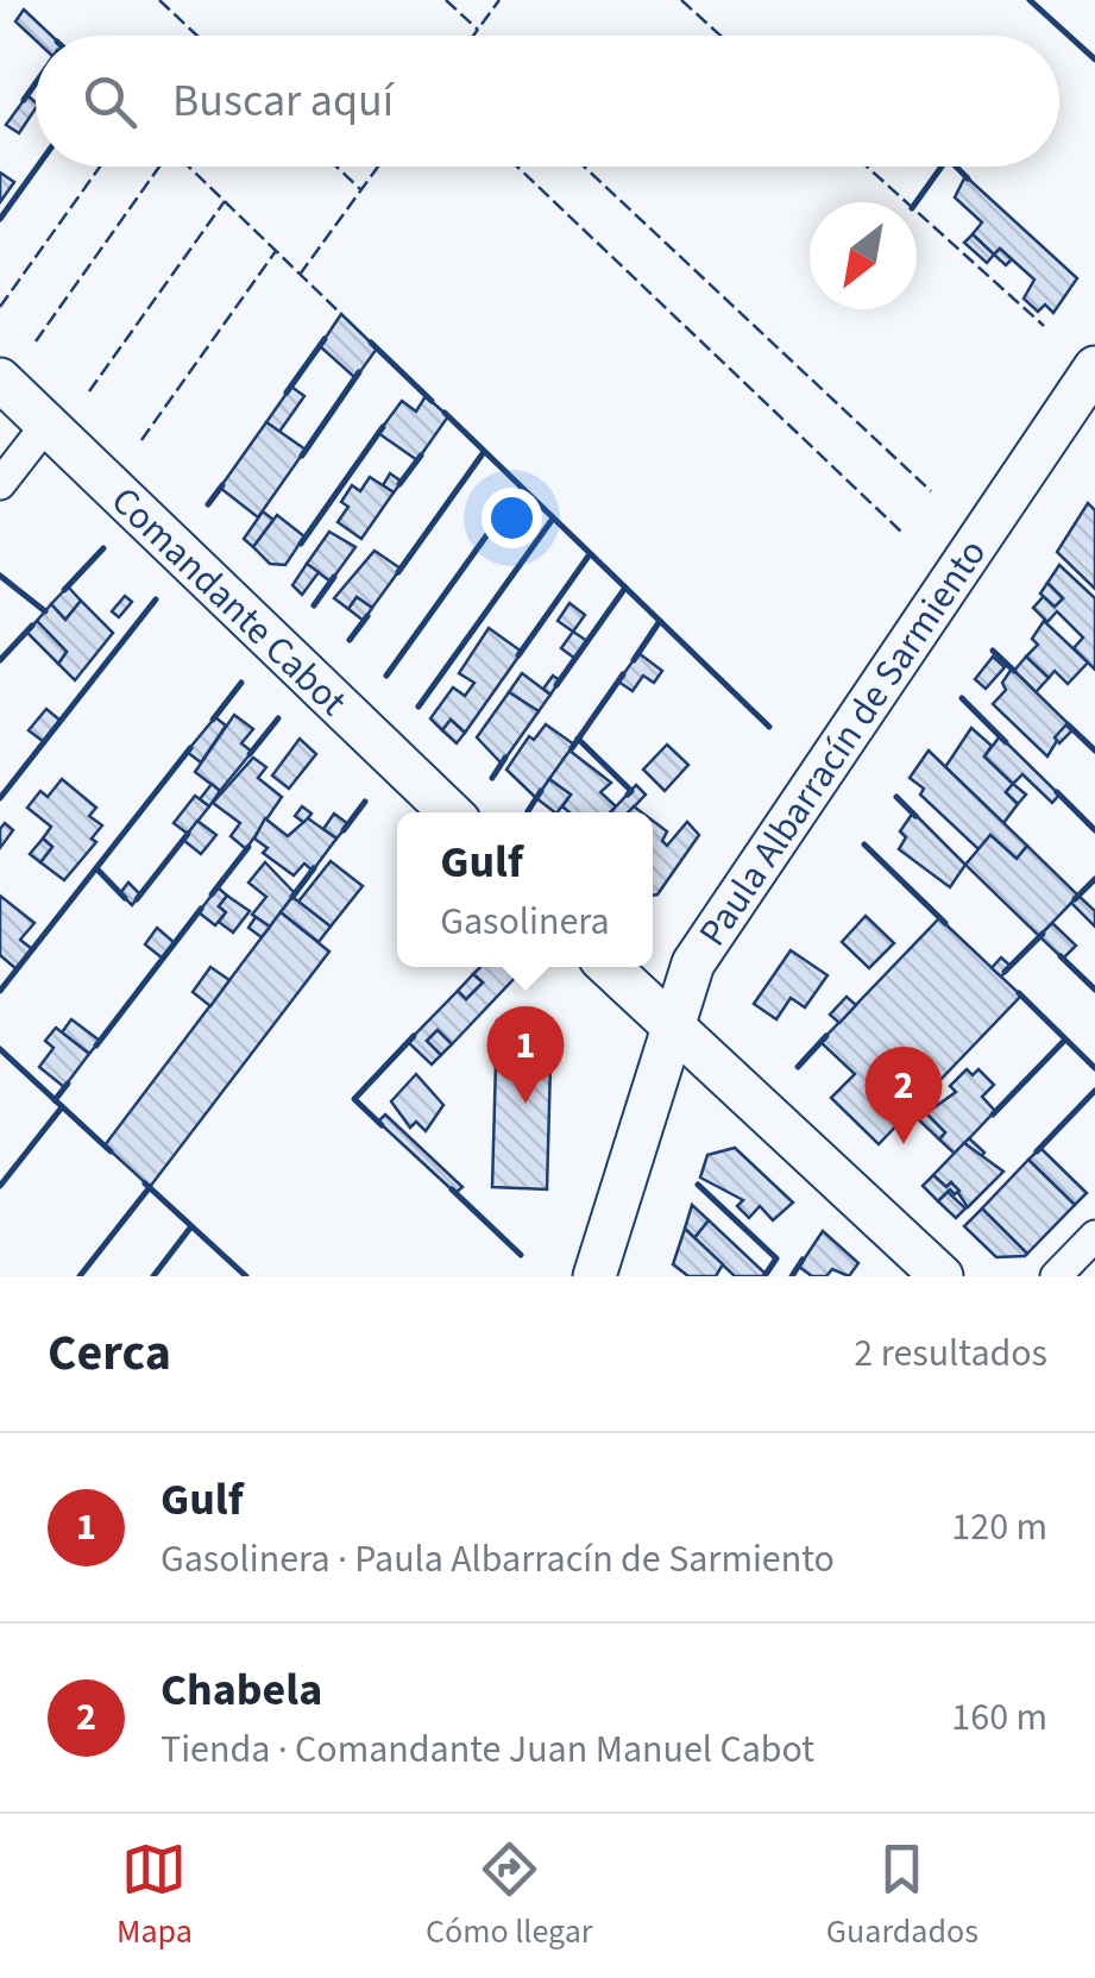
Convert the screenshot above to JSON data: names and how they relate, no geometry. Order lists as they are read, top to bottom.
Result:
{
  "streets": {
    "main road": ["Comandante Cabot", "Paula Albarracín de Sarmiento"]
  },
  "north": "bottom left",
  "page": {
    "search": "Buscar aquí",
    "popup": ["Gulf", "Gasolinera"],
    "pins": ["1", "2"],
    "heading": ["Cerca", "2 resultados"],
    "list": [
      {
        "mark": "1",
        "name": "Gulf",
        "note": "Gasolinera · Paula Albarracín de Sarmiento",
        "value": "120 m"
      },
      {
        "mark": "2",
        "name": "Chabela",
        "note": "Tienda · Comandante Juan Manuel Cabot",
        "value": "160 m"
      }
    ],
    "nav": ["Mapa", "Cómo llegar", "Guardados"]
  }
}
